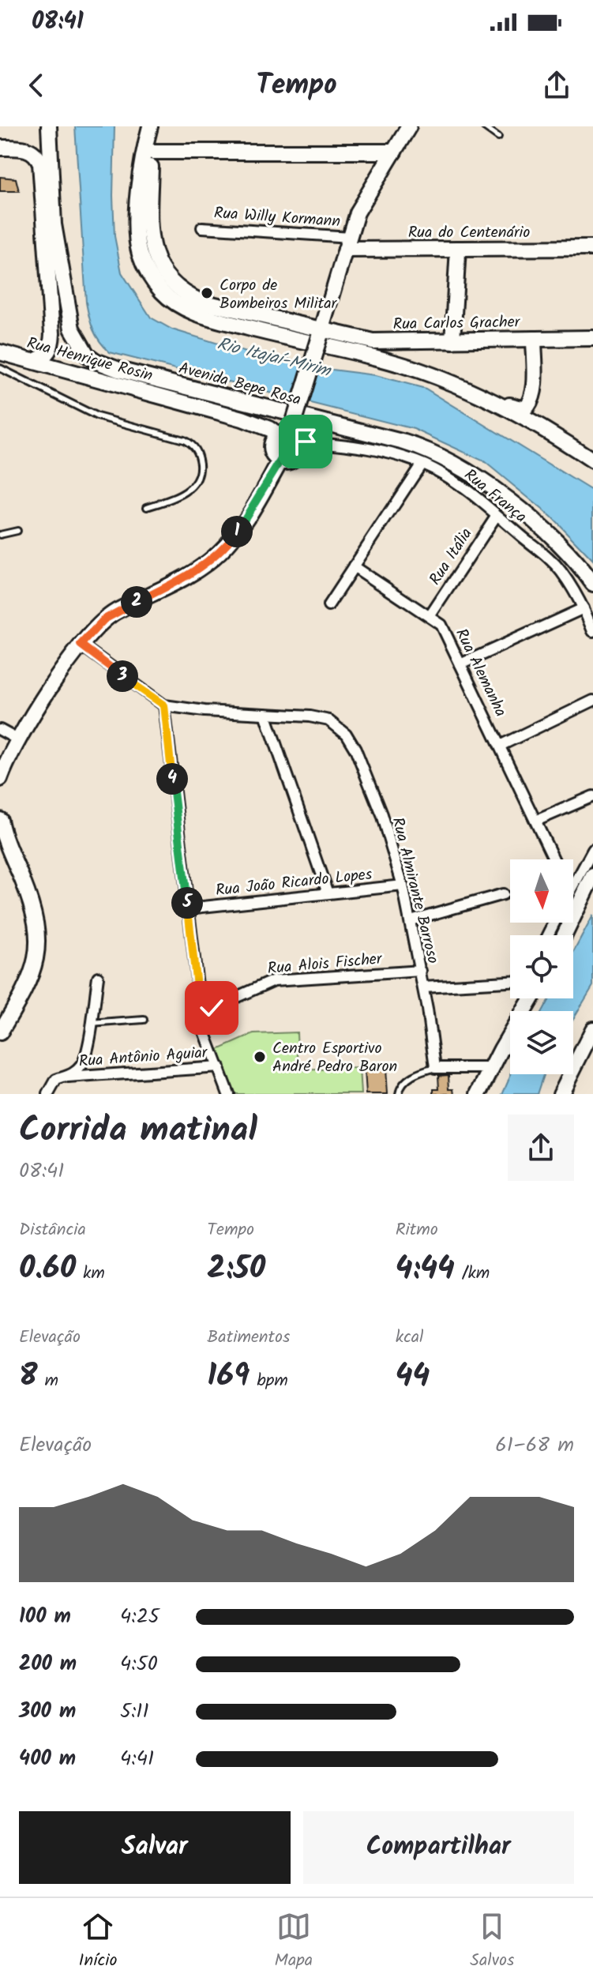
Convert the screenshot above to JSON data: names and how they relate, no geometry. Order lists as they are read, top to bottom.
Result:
{
  "streets": {
    "main road": [
      "Rua do Centenário",
      "Rua Carlos Gracher",
      "Rua Henrique Rosin",
      "Avenida Bepe Rosa"
    ],
    "street": [
      "Rua Willy Kormann",
      "Rua França",
      "Rua Itália",
      "Rua Alemanha",
      "Rua João Ricardo Lopes",
      "Rua Almirante Barroso",
      "Rua Alois Fischer",
      "Rua Antônio Aguiar"
    ]
  },
  "crossings": [
    ["Rua Willy Kormann", "Rua do Centenário"],
    ["Rua Henrique Rosin", "Rua França"],
    ["Rua França", "Rua Itália"],
    ["Rua Itália", "Rua Alemanha"],
    ["Rua João Ricardo Lopes", "Rua Almirante Barroso"],
    ["Rua Almirante Barroso", "Rua Alois Fischer"]
  ],
  "water": ["Rio Itajaí-Mirim"],
  "places": ["Corpo de Bombeiros Militar", "Centro Esportivo André Pedro Baron"],
  "north": "bottom",
  "page": {
    "status": "08:41",
    "header": "Tempo",
    "pins": [
      "1",
      "2",
      "3",
      "4",
      "5"
    ],
    "heading": ["Corrida matinal", "08:41"],
    "stats": [
      ["Distância", "0.60 km"],
      ["Tempo", "2:50"],
      ["Ritmo", "4:44 /km"],
      ["Elevação", "8 m"],
      ["Batimentos", "169 bpm"],
      ["kcal", "44"]
    ],
    "chart": ["Elevação", "61–68 m"],
    "list": [
      {
        "name": "100 m",
        "note": "4:25"
      },
      {
        "name": "200 m",
        "note": "4:50"
      },
      {
        "name": "300 m",
        "note": "5:11"
      },
      {
        "name": "400 m",
        "note": "4:41"
      }
    ],
    "buttons": ["Salvar", "Compartilhar"],
    "tabs": ["Início", "Mapa", "Salvos"]
  }
}
